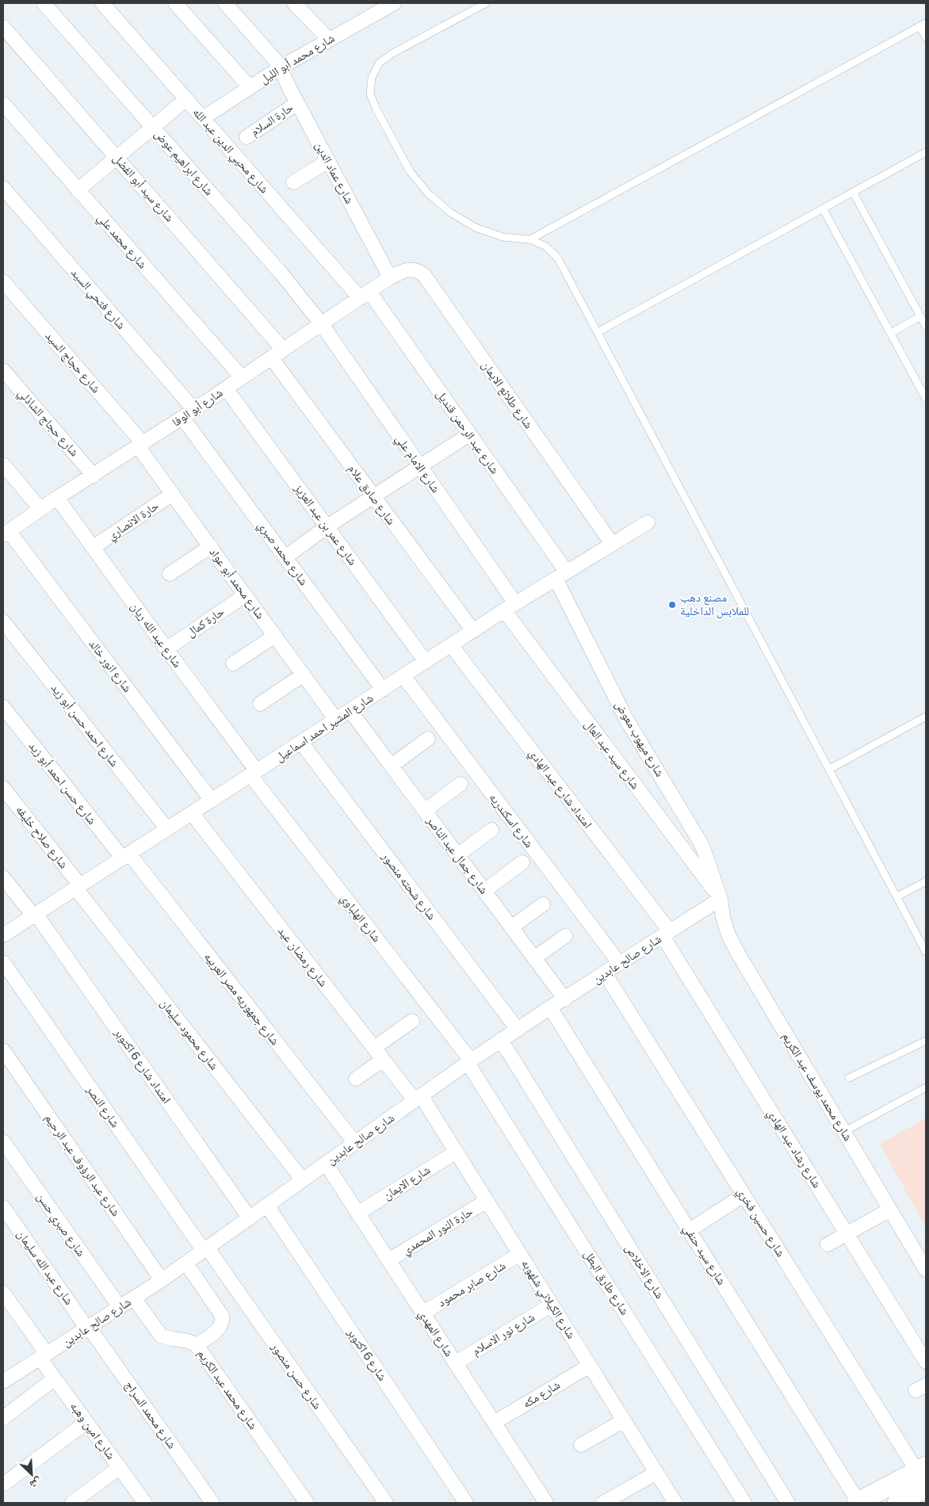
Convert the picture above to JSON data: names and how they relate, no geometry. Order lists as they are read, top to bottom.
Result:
{
  "streets": {
    "street": [
      "شارع محمد أبو الليل",
      "حارة السلام",
      "شارع محيي الدين عبد الله",
      "شارع ابراهيم عوض",
      "شارع عماد الدين",
      "شارع سيد أبو الفضل",
      "شارع محمد علي",
      "شارع فتحي السيد",
      "شارع حجاج السيد",
      "شارع طلائع الايمان",
      "شارع أبو الوفا",
      "شارع حجاج الشاذلي",
      "شارع عبد الرحمن قنديل",
      "شارع الامام علي",
      "شارع صادق علام",
      "حارة الانصاري",
      "شارع عمر بن عبد العزيز",
      "شارع محمد صبري",
      "شارع محمد أبو عواد",
      "حارة كمال",
      "شارع عبد الله ريان",
      "شارع انور خالد",
      "شارع احمد حسن أبو زيد",
      "شارع المشير احمد اسماعيل",
      "شارع ميهوب معوض",
      "شارع سيد عبد العال",
      "شارع حسن احمد أبو زيد",
      "امتداد شارع عبد الهادي",
      "شارع اسكندريه",
      "شارع صلاح خليفه",
      "شارع جمال عبد الناصر",
      "شارع شحته منصور",
      "شارع الهلباوي",
      "شارع رمضان عيد",
      "شارع صالح عابدين",
      "شارع جمهوريه مصر العربيه",
      "شارع محمود سليمان",
      "امتداد شارع 6 اكتوبر",
      "شارع محمد يوسف عبد الكريم",
      "شارع النصر",
      "شارع رشاد عبد الهادي",
      "شارع عبد الرؤوف عبد الرحيم",
      "شارع الايمان",
      "شارع حسين فخري",
      "شارع صبري حسن",
      "حارة النور المحمدي",
      "شارع سيد حنفي",
      "شارع عبد الله سليمان",
      "شارع الاخلاص",
      "شارع طارق البطل",
      "شارع صابر محمود",
      "شارع الكيلاني شلهوبه",
      "شارع المهدي",
      "شارع نور الاسلام",
      "شارع 6 اكتوبر",
      "شارع حسن منصور",
      "شارع محمد عبد الكريم",
      "شارع مكه",
      "شارع محمد السراج",
      "شارع امين وهبه"
    ]
  },
  "crossings": [
    ["شارع محمد أبو الليل", "شارع محيي الدين عبد الله"],
    ["شارع محمد أبو الليل", "شارع عماد الدين"],
    ["حارة السلام", "شارع عماد الدين"],
    ["شارع محيي الدين عبد الله", "شارع أبو الوفا"],
    ["شارع محيي الدين عبد الله", "شارع عبد الرحمن قنديل"],
    ["شارع ابراهيم عوض", "شارع أبو الوفا"],
    ["شارع ابراهيم عوض", "شارع الامام علي"],
    ["شارع عماد الدين", "شارع طلائع الايمان"],
    ["شارع عماد الدين", "شارع أبو الوفا"],
    ["شارع سيد أبو الفضل", "شارع أبو الوفا"],
    ["شارع محمد علي", "شارع أبو الوفا"],
    ["شارع فتحي السيد", "شارع أبو الوفا"],
    ["شارع حجاج السيد", "شارع أبو الوفا"],
    ["شارع حجاج السيد", "شارع محمد أبو عواد"],
    ["شارع طلائع الايمان", "شارع أبو الوفا"],
    ["شارع طلائع الايمان", "شارع المشير احمد اسماعيل"],
    ["شارع أبو الوفا", "شارع حجاج الشاذلي"],
    ["شارع أبو الوفا", "شارع عبد الرحمن قنديل"],
    ["شارع أبو الوفا", "شارع الامام علي"],
    ["شارع أبو الوفا", "شارع صادق علام"],
    ["شارع أبو الوفا", "شارع عمر بن عبد العزيز"],
    ["شارع أبو الوفا", "شارع محمد صبري"],
    ["شارع أبو الوفا", "شارع محمد أبو عواد"],
    ["شارع أبو الوفا", "شارع عبد الله ريان"],
    ["شارع أبو الوفا", "شارع انور خالد"],
    ["شارع عبد الرحمن قنديل", "شارع المشير احمد اسماعيل"],
    ["شارع عبد الرحمن قنديل", "شارع ميهوب معوض"],
    ["شارع الامام علي", "شارع المشير احمد اسماعيل"],
    ["شارع الامام علي", "شارع سيد عبد العال"],
    ["شارع صادق علام", "شارع المشير احمد اسماعيل"],
    ["حارة الانصاري", "شارع محمد أبو عواد"],
    ["حارة الانصاري", "شارع عبد الله ريان"],
    ["شارع عمر بن عبد العزيز", "شارع المشير احمد اسماعيل"],
    ["شارع محمد صبري", "شارع المشير احمد اسماعيل"],
    ["شارع محمد أبو عواد", "حارة كمال"],
    ["شارع محمد أبو عواد", "شارع المشير احمد اسماعيل"],
    ["حارة كمال", "شارع عبد الله ريان"],
    ["شارع عبد الله ريان", "شارع المشير احمد اسماعيل"],
    ["شارع عبد الله ريان", "شارع الهلباوي"],
    ["شارع انور خالد", "شارع المشير احمد اسماعيل"],
    ["شارع احمد حسن أبو زيد", "شارع المشير احمد اسماعيل"],
    ["شارع المشير احمد اسماعيل", "شارع ميهوب معوض"],
    ["شارع المشير احمد اسماعيل", "شارع سيد عبد العال"],
    ["شارع المشير احمد اسماعيل", "شارع حسن احمد أبو زيد"],
    ["شارع المشير احمد اسماعيل", "امتداد شارع عبد الهادي"],
    ["شارع المشير احمد اسماعيل", "شارع اسكندريه"],
    ["شارع المشير احمد اسماعيل", "شارع صلاح خليفه"],
    ["شارع المشير احمد اسماعيل", "شارع جمال عبد الناصر"],
    ["شارع المشير احمد اسماعيل", "شارع شحته منصور"],
    ["شارع المشير احمد اسماعيل", "شارع الهلباوي"],
    ["شارع المشير احمد اسماعيل", "شارع رمضان عيد"],
    ["شارع المشير احمد اسماعيل", "شارع جمهوريه مصر العربيه"],
    ["شارع المشير احمد اسماعيل", "شارع محمود سليمان"],
    ["شارع المشير احمد اسماعيل", "امتداد شارع 6 اكتوبر"],
    ["شارع ميهوب معوض", "شارع سيد عبد العال"],
    ["شارع ميهوب معوض", "شارع صالح عابدين"],
    ["شارع ميهوب معوض", "شارع محمد يوسف عبد الكريم"],
    ["شارع سيد عبد العال", "شارع صالح عابدين"],
    ["شارع سيد عبد العال", "شارع محمد يوسف عبد الكريم"],
    ["شارع حسن احمد أبو زيد", "شارع جمهوريه مصر العربيه"],
    ["امتداد شارع عبد الهادي", "شارع صالح عابدين"],
    ["امتداد شارع عبد الهادي", "شارع رشاد عبد الهادي"],
    ["شارع اسكندريه", "شارع صالح عابدين"],
    ["شارع صلاح خليفه", "شارع محمود سليمان"],
    ["شارع جمال عبد الناصر", "شارع صالح عابدين"],
    ["شارع شحته منصور", "شارع صالح عابدين"],
    ["شارع الهلباوي", "شارع صالح عابدين"],
    ["شارع الهلباوي", "شارع طارق البطل"],
    ["شارع رمضان عيد", "شارع صالح عابدين"],
    ["شارع رمضان عيد", "شارع الكيلاني شلهوبه"],
    ["شارع صالح عابدين", "شارع جمهوريه مصر العربيه"],
    ["شارع صالح عابدين", "شارع محمود سليمان"],
    ["شارع صالح عابدين", "امتداد شارع 6 اكتوبر"],
    ["شارع صالح عابدين", "شارع محمد يوسف عبد الكريم"],
    ["شارع صالح عابدين", "شارع النصر"],
    ["شارع صالح عابدين", "شارع رشاد عبد الهادي"],
    ["شارع صالح عابدين", "شارع عبد الرؤوف عبد الرحيم"],
    ["شارع صالح عابدين", "شارع حسين فخري"],
    ["شارع صالح عابدين", "شارع صبري حسن"],
    ["شارع صالح عابدين", "شارع سيد حنفي"],
    ["شارع صالح عابدين", "شارع عبد الله سليمان"],
    ["شارع صالح عابدين", "شارع الاخلاص"],
    ["شارع صالح عابدين", "شارع طارق البطل"],
    ["شارع صالح عابدين", "شارع الكيلاني شلهوبه"],
    ["شارع صالح عابدين", "شارع المهدي"],
    ["شارع صالح عابدين", "شارع 6 اكتوبر"],
    ["شارع صالح عابدين", "شارع حسن منصور"],
    ["شارع صالح عابدين", "شارع محمد عبد الكريم"],
    ["شارع صالح عابدين", "شارع محمد السراج"],
    ["شارع صالح عابدين", "شارع امين وهبه"],
    ["شارع النصر", "شارع حسن منصور"],
    ["شارع الايمان", "شارع الكيلاني شلهوبه"],
    ["شارع الايمان", "شارع المهدي"],
    ["حارة النور المحمدي", "شارع الكيلاني شلهوبه"],
    ["حارة النور المحمدي", "شارع المهدي"],
    ["شارع عبد الله سليمان", "شارع محمد السراج"],
    ["شارع صابر محمود", "شارع الكيلاني شلهوبه"],
    ["شارع صابر محمود", "شارع المهدي"],
    ["شارع الكيلاني شلهوبه", "شارع نور الاسلام"],
    ["شارع الكيلاني شلهوبه", "شارع مكه"],
    ["شارع المهدي", "شارع نور الاسلام"],
    ["شارع المهدي", "شارع مكه"]
  ],
  "places": ["مصنع دهب للملابس الداخلية"],
  "north": "bottom right"
}
